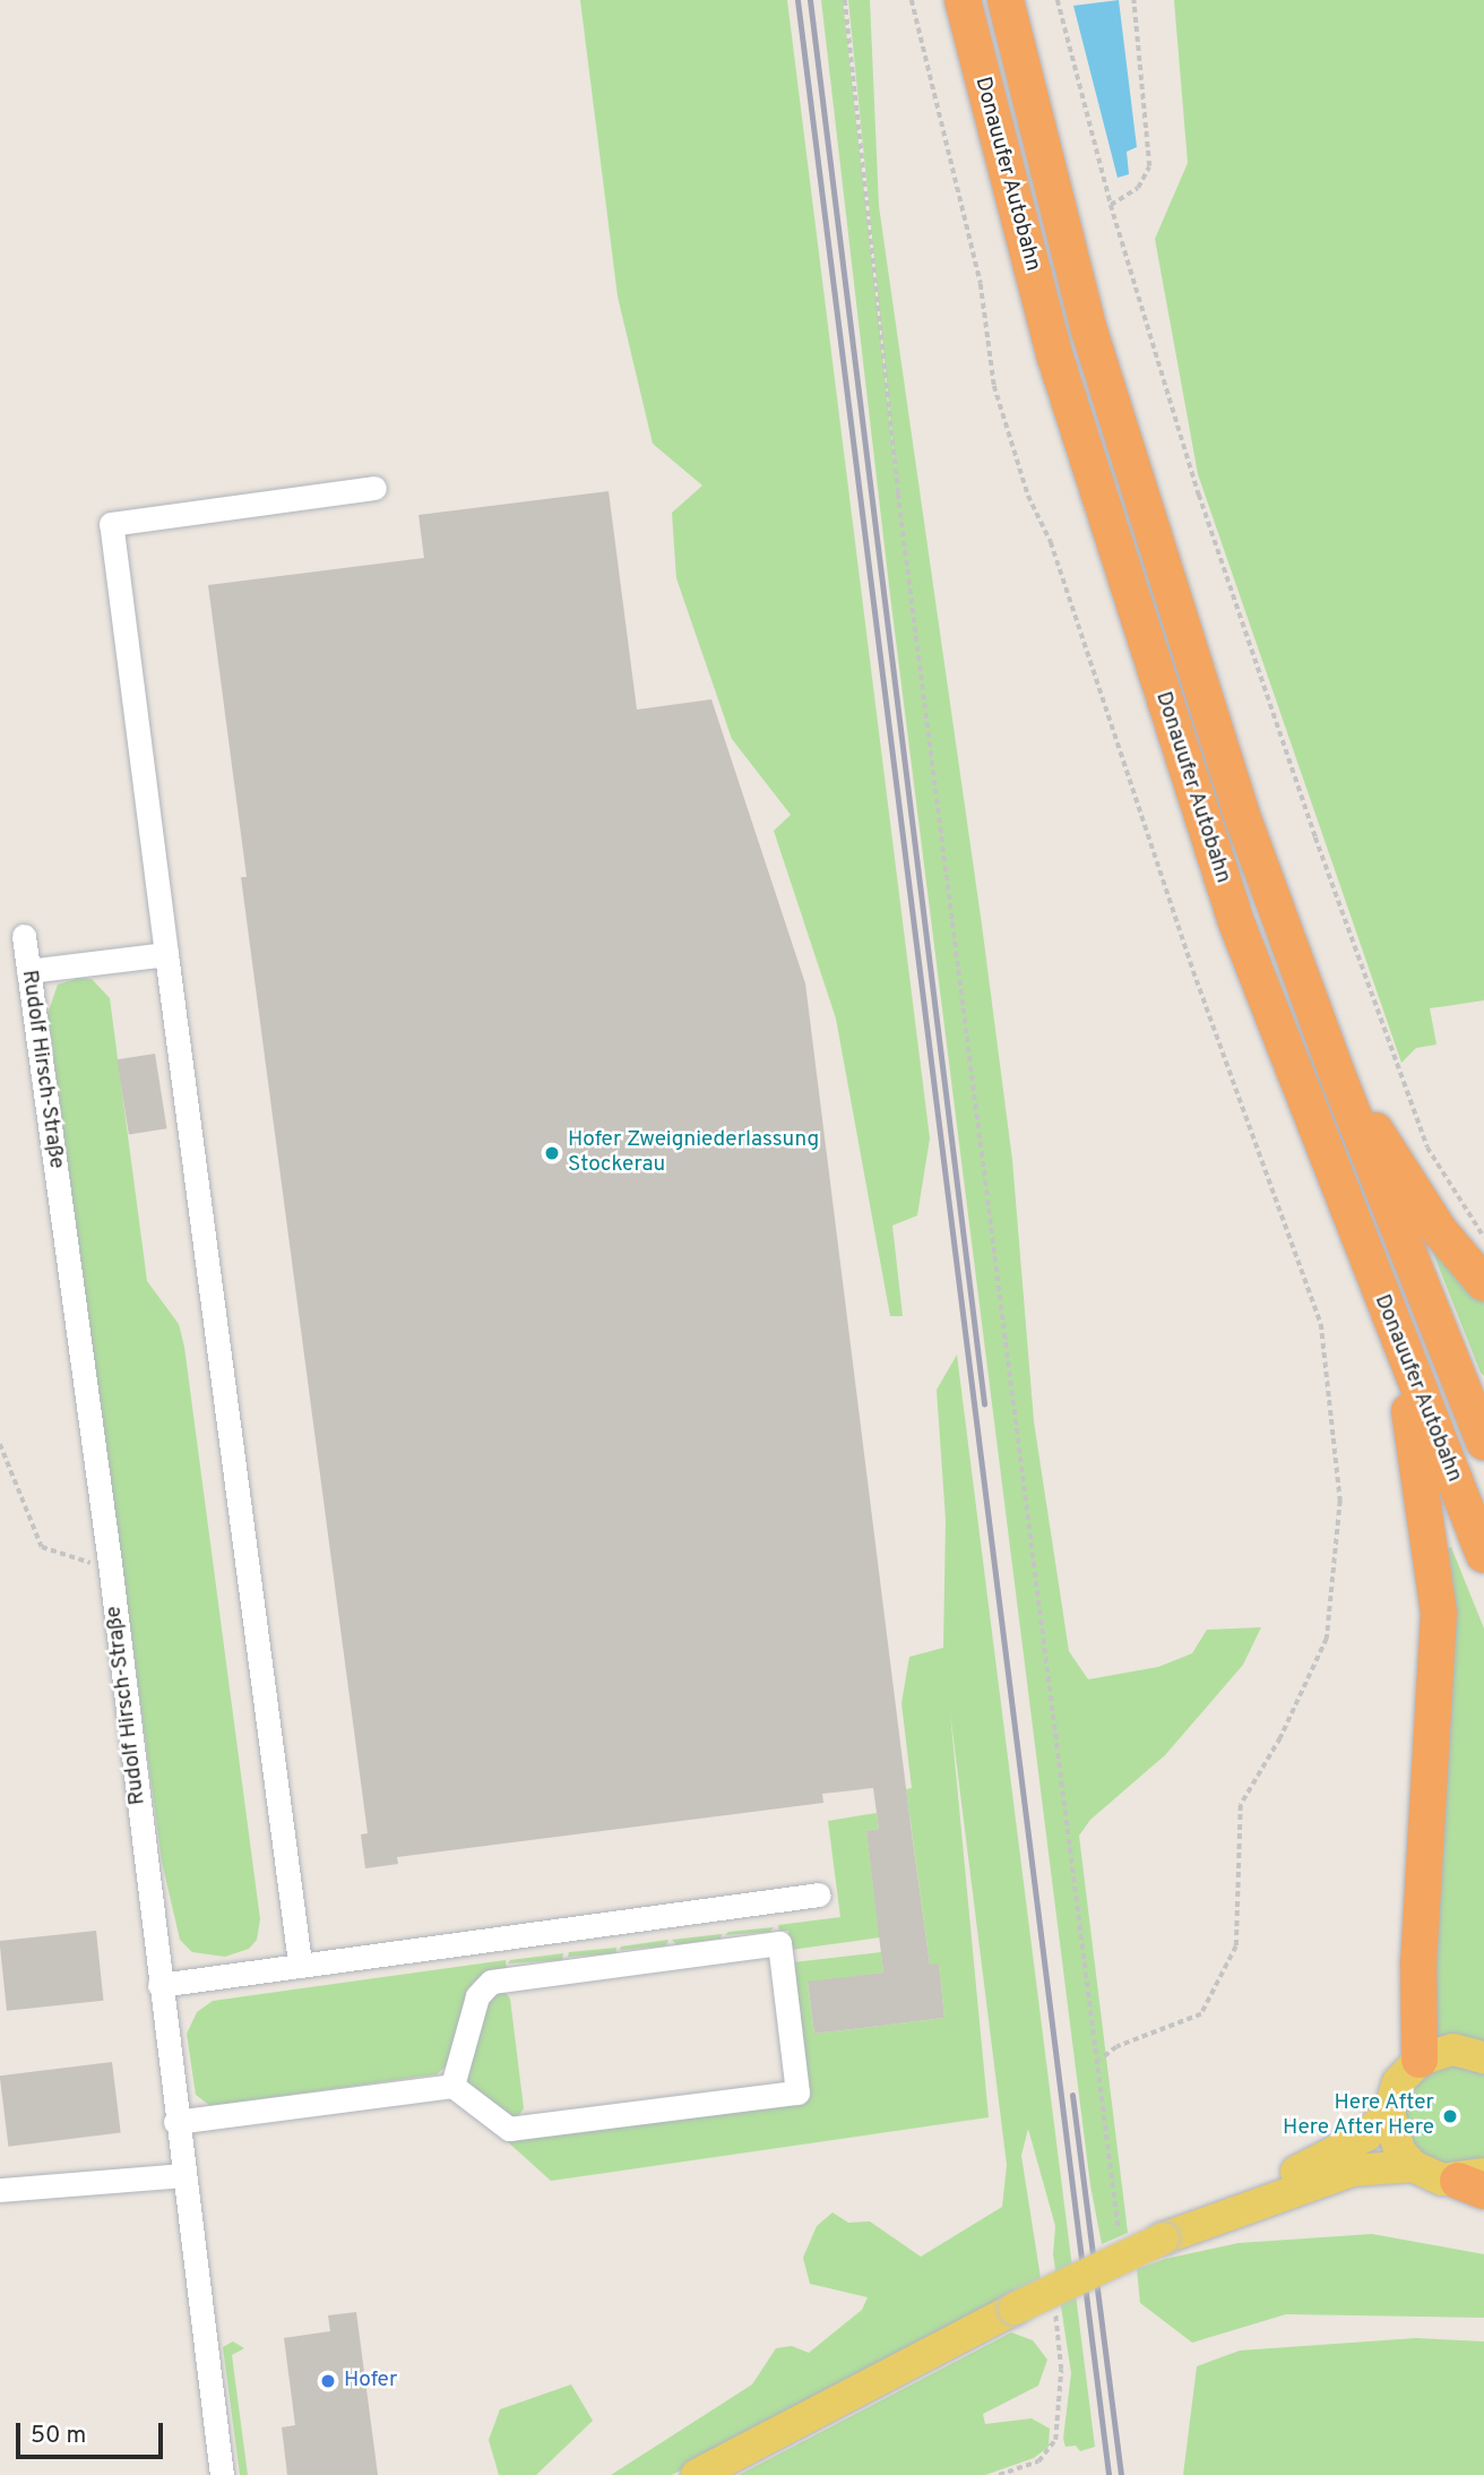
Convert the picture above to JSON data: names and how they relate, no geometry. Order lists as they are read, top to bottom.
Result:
{
  "streets": {
    "highway": ["Donauufer Autobahn"],
    "street": ["Rudolf Hirsch-Straße"]
  },
  "places": ["Hofer Zweigniederlassung Stockerau", "Here After Here After Here", "Hofer"],
  "scale_bar": "50 m"
}
